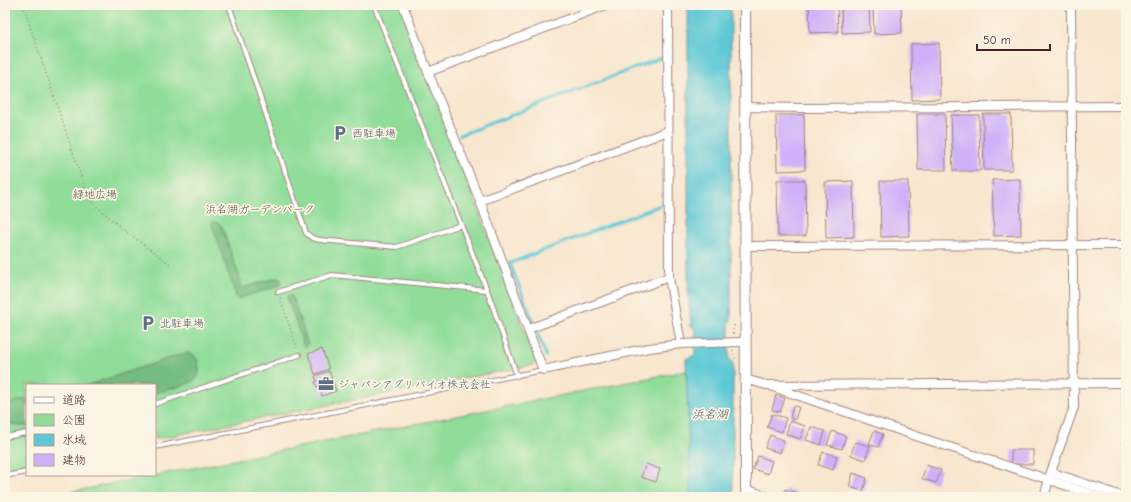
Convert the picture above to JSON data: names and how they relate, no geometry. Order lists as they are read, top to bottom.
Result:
{
  "water": ["浜名湖"],
  "parks": ["緑地広場", "浜名湖ガーデンパーク"],
  "places": {
    "parking": ["西駐車場", "北駐車場"],
    "office": ["ジャパンアグリバイオ株式会社"]
  },
  "legend": [
    "道路",
    "公園",
    "水域",
    "建物"
  ],
  "scale_bar": "50 m"
}
